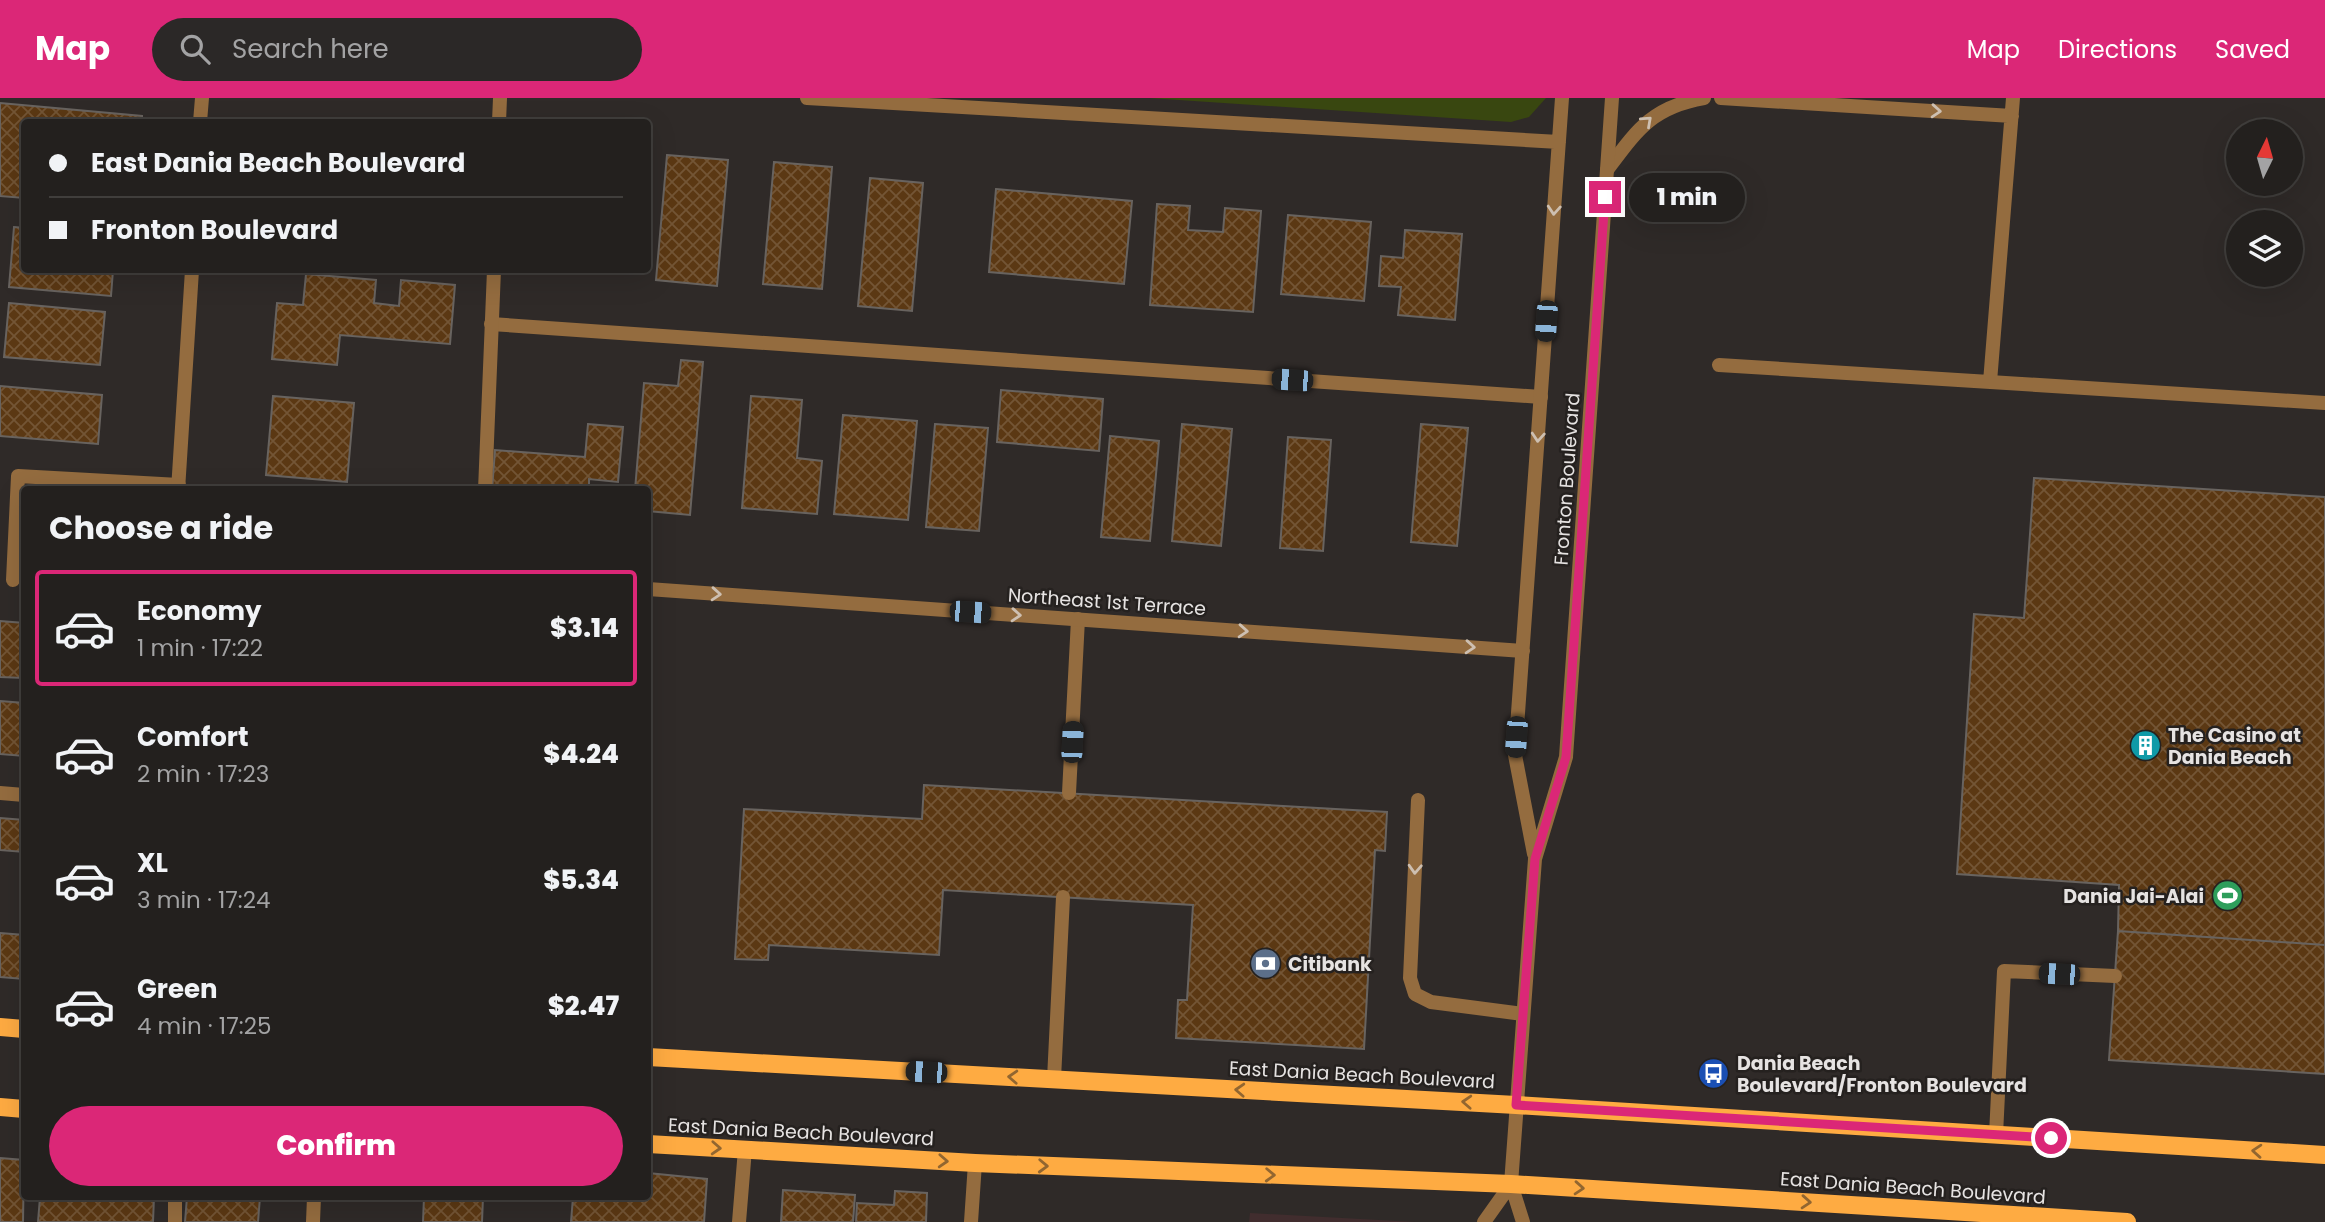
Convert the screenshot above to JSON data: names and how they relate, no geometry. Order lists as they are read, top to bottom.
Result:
{
  "streets": {
    "main road": ["East Dania Beach Boulevard"],
    "street": ["Fronton Boulevard", "Northeast 1st Terrace"]
  },
  "crossings": [
    ["Fronton Boulevard", "Northeast 1st Terrace"],
    ["Fronton Boulevard", "East Dania Beach Boulevard"]
  ],
  "one_way": ["Northeast 1st Terrace"],
  "places": {
    "building": ["The Casino at Dania Beach"],
    "sports": ["Dania Jai-Alai"],
    "bank": ["Citibank"],
    "bus stop": ["Dania Beach Boulevard/Fronton Boulevard"]
  },
  "north": "top",
  "page": {
    "header": "Map",
    "search": "Search here",
    "nav": ["Map", "Directions", "Saved"],
    "banner": ["East Dania Beach Boulevard", "Fronton Boulevard"],
    "bubble": "1 min",
    "heading": "Choose a ride",
    "list": [
      {
        "name": "Economy",
        "note": "1 min · 17:22",
        "value": "$3.14"
      },
      {
        "name": "Comfort",
        "note": "2 min · 17:23",
        "value": "$4.24"
      },
      {
        "name": "XL",
        "note": "3 min · 17:24",
        "value": "$5.34"
      },
      {
        "name": "Green",
        "note": "4 min · 17:25",
        "value": "$2.47"
      }
    ],
    "buttons": "Confirm"
  }
}
